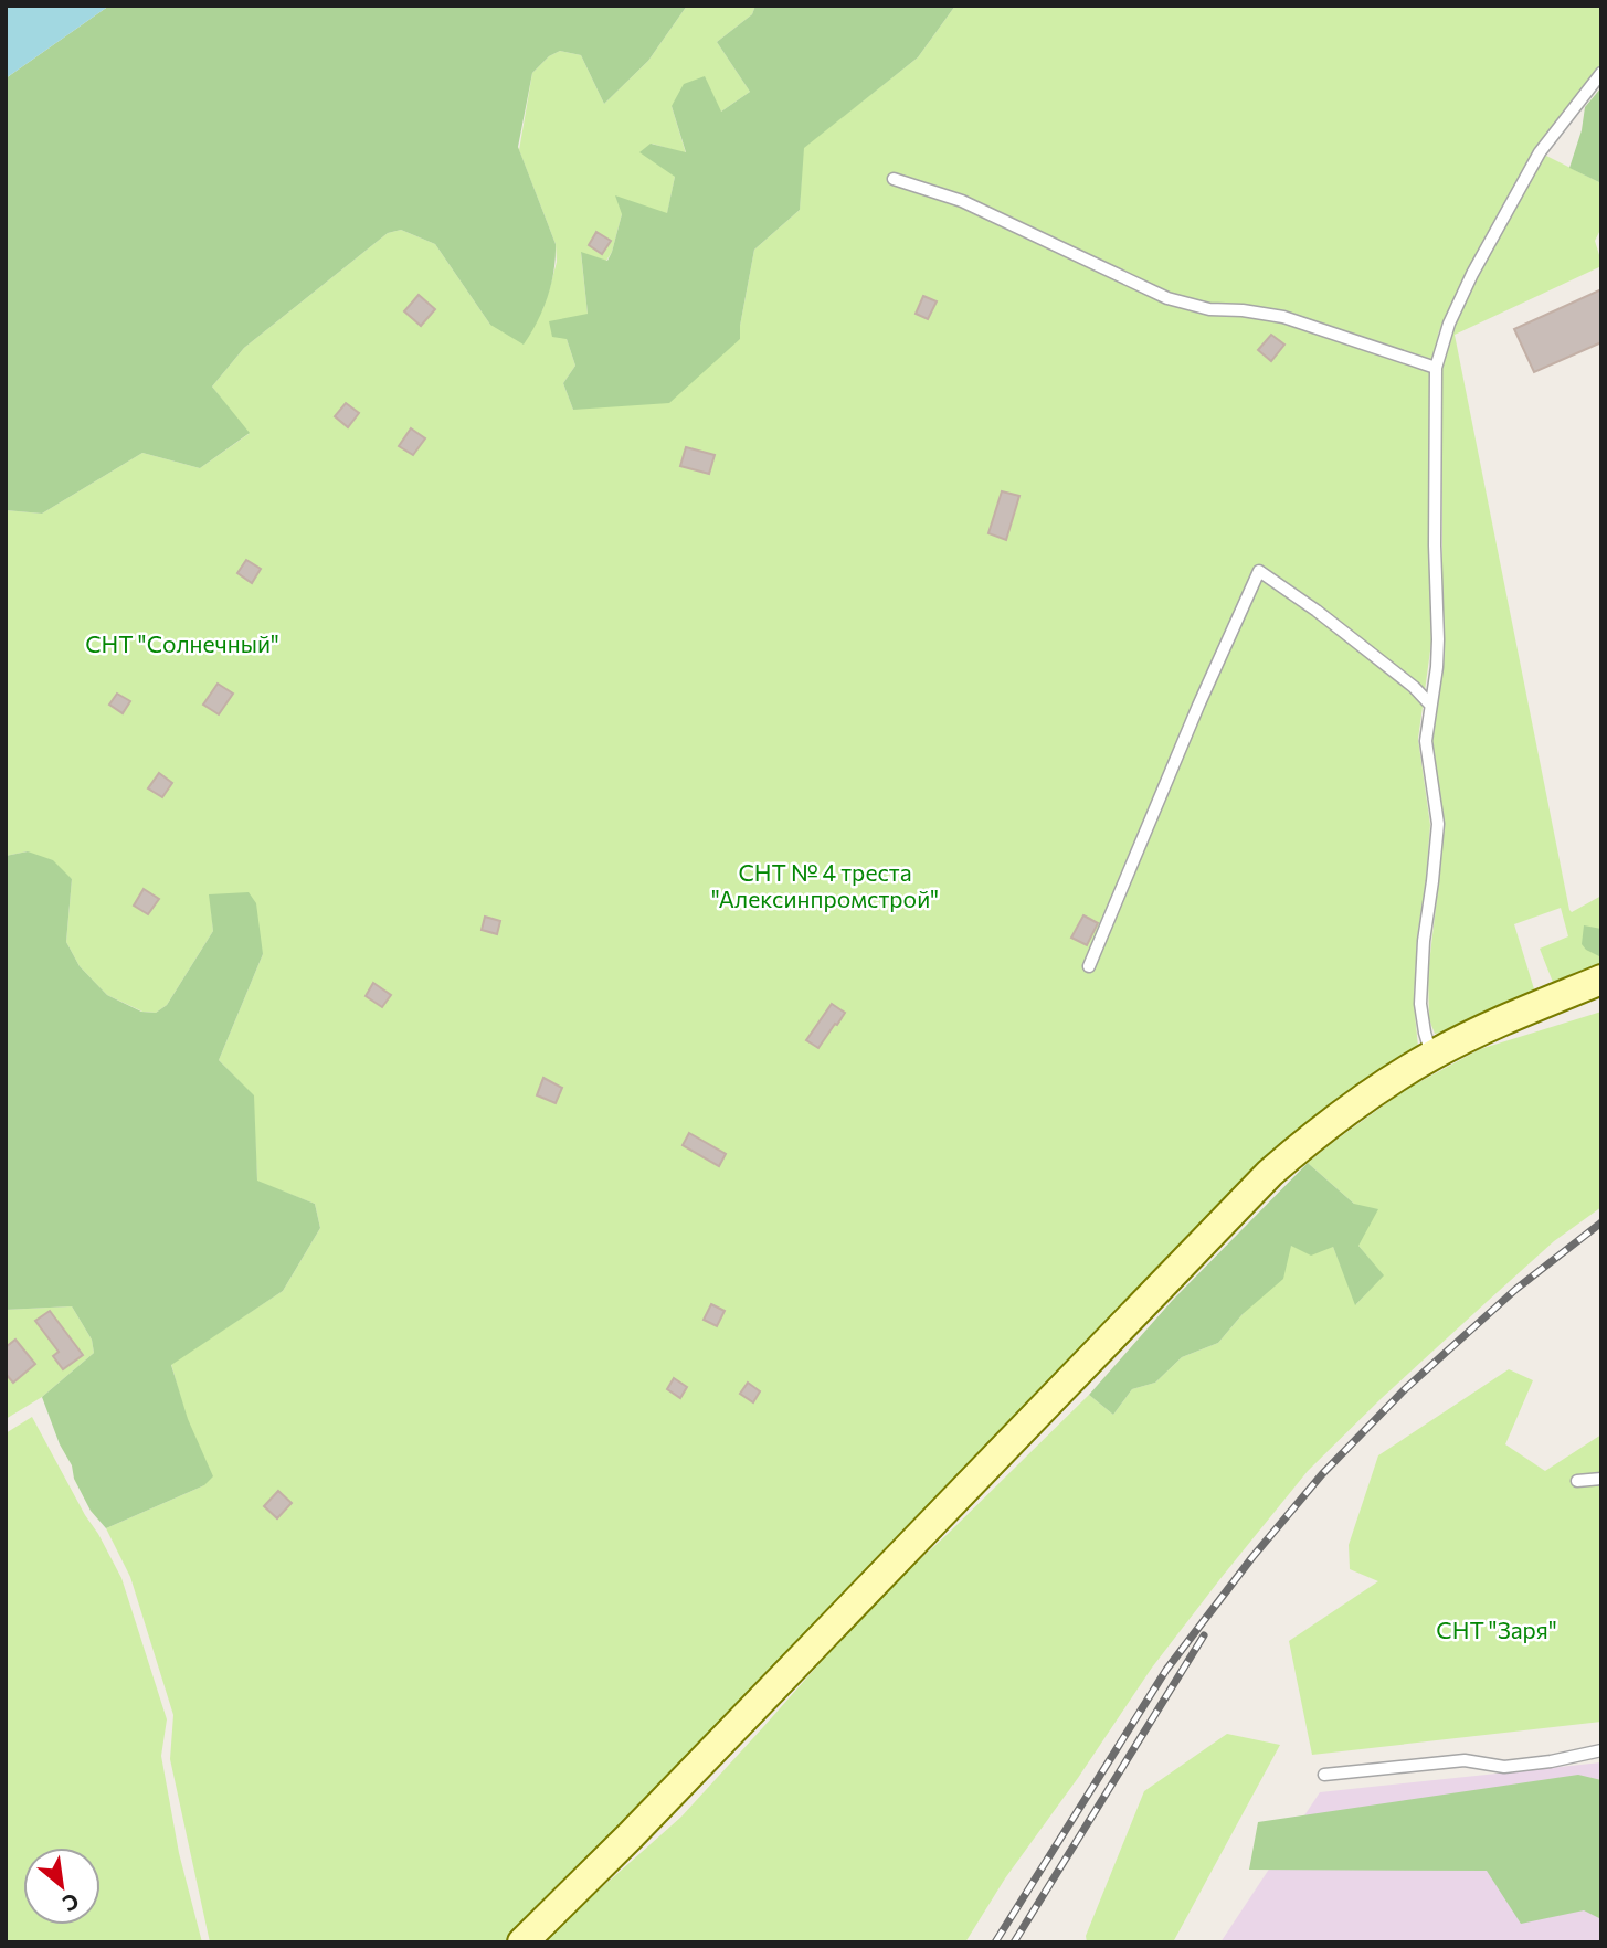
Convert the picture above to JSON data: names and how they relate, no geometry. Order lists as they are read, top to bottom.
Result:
{
  "parks": ["СНТ \"Солнечный\"", "СНТ № 4 треста \"Алексинпромстрой\"", "СНТ \"Заря\""],
  "north": "bottom right"
}
